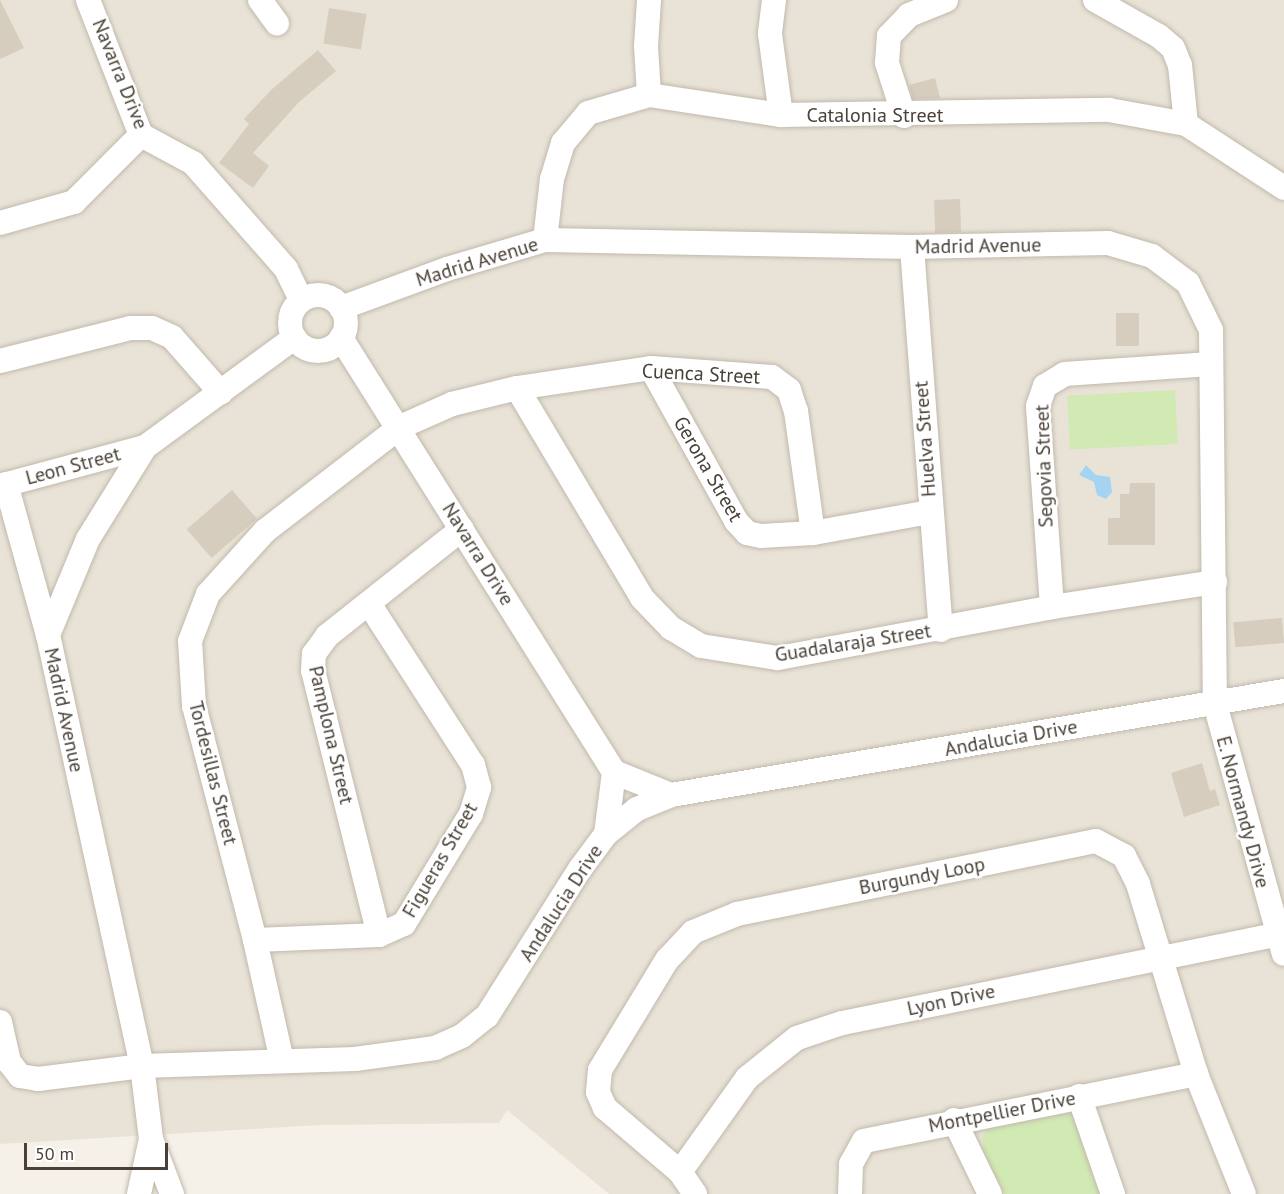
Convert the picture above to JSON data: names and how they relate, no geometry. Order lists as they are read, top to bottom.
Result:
{
  "streets": {
    "street": [
      "Navarra Drive",
      "Catalonia Street",
      "Madrid Avenue",
      "Cuenca Street",
      "Huelva Street",
      "Leon Street",
      "Segovia Street",
      "Gerona Street",
      "Guadalaraja Street",
      "Pamplona Street",
      "Andalucia Drive",
      "Tordesillas Street",
      "E. Normandy Drive",
      "Figueras Street",
      "Burgundy Loop",
      "Lyon Drive",
      "Montpellier Drive"
    ]
  },
  "crossings": [
    ["Navarra Drive", "Madrid Avenue"],
    ["Navarra Drive", "Cuenca Street"],
    ["Navarra Drive", "Pamplona Street"],
    ["Navarra Drive", "Tordesillas Street"],
    ["Catalonia Street", "Madrid Avenue"],
    ["Madrid Avenue", "Huelva Street"],
    ["Madrid Avenue", "Leon Street"],
    ["Madrid Avenue", "Segovia Street"],
    ["Madrid Avenue", "Guadalaraja Street"],
    ["Madrid Avenue", "Andalucia Drive"],
    ["Madrid Avenue", "E. Normandy Drive"],
    ["Cuenca Street", "Gerona Street"],
    ["Cuenca Street", "Guadalaraja Street"],
    ["Cuenca Street", "Tordesillas Street"],
    ["Huelva Street", "Gerona Street"],
    ["Huelva Street", "Guadalaraja Street"],
    ["Segovia Street", "Guadalaraja Street"],
    ["Pamplona Street", "Figueras Street"],
    ["Andalucia Drive", "Tordesillas Street"],
    ["Andalucia Drive", "E. Normandy Drive"],
    ["Tordesillas Street", "Figueras Street"],
    ["E. Normandy Drive", "Lyon Drive"],
    ["Burgundy Loop", "Lyon Drive"],
    ["Burgundy Loop", "Montpellier Drive"]
  ],
  "scale_bar": "50 m"
}
